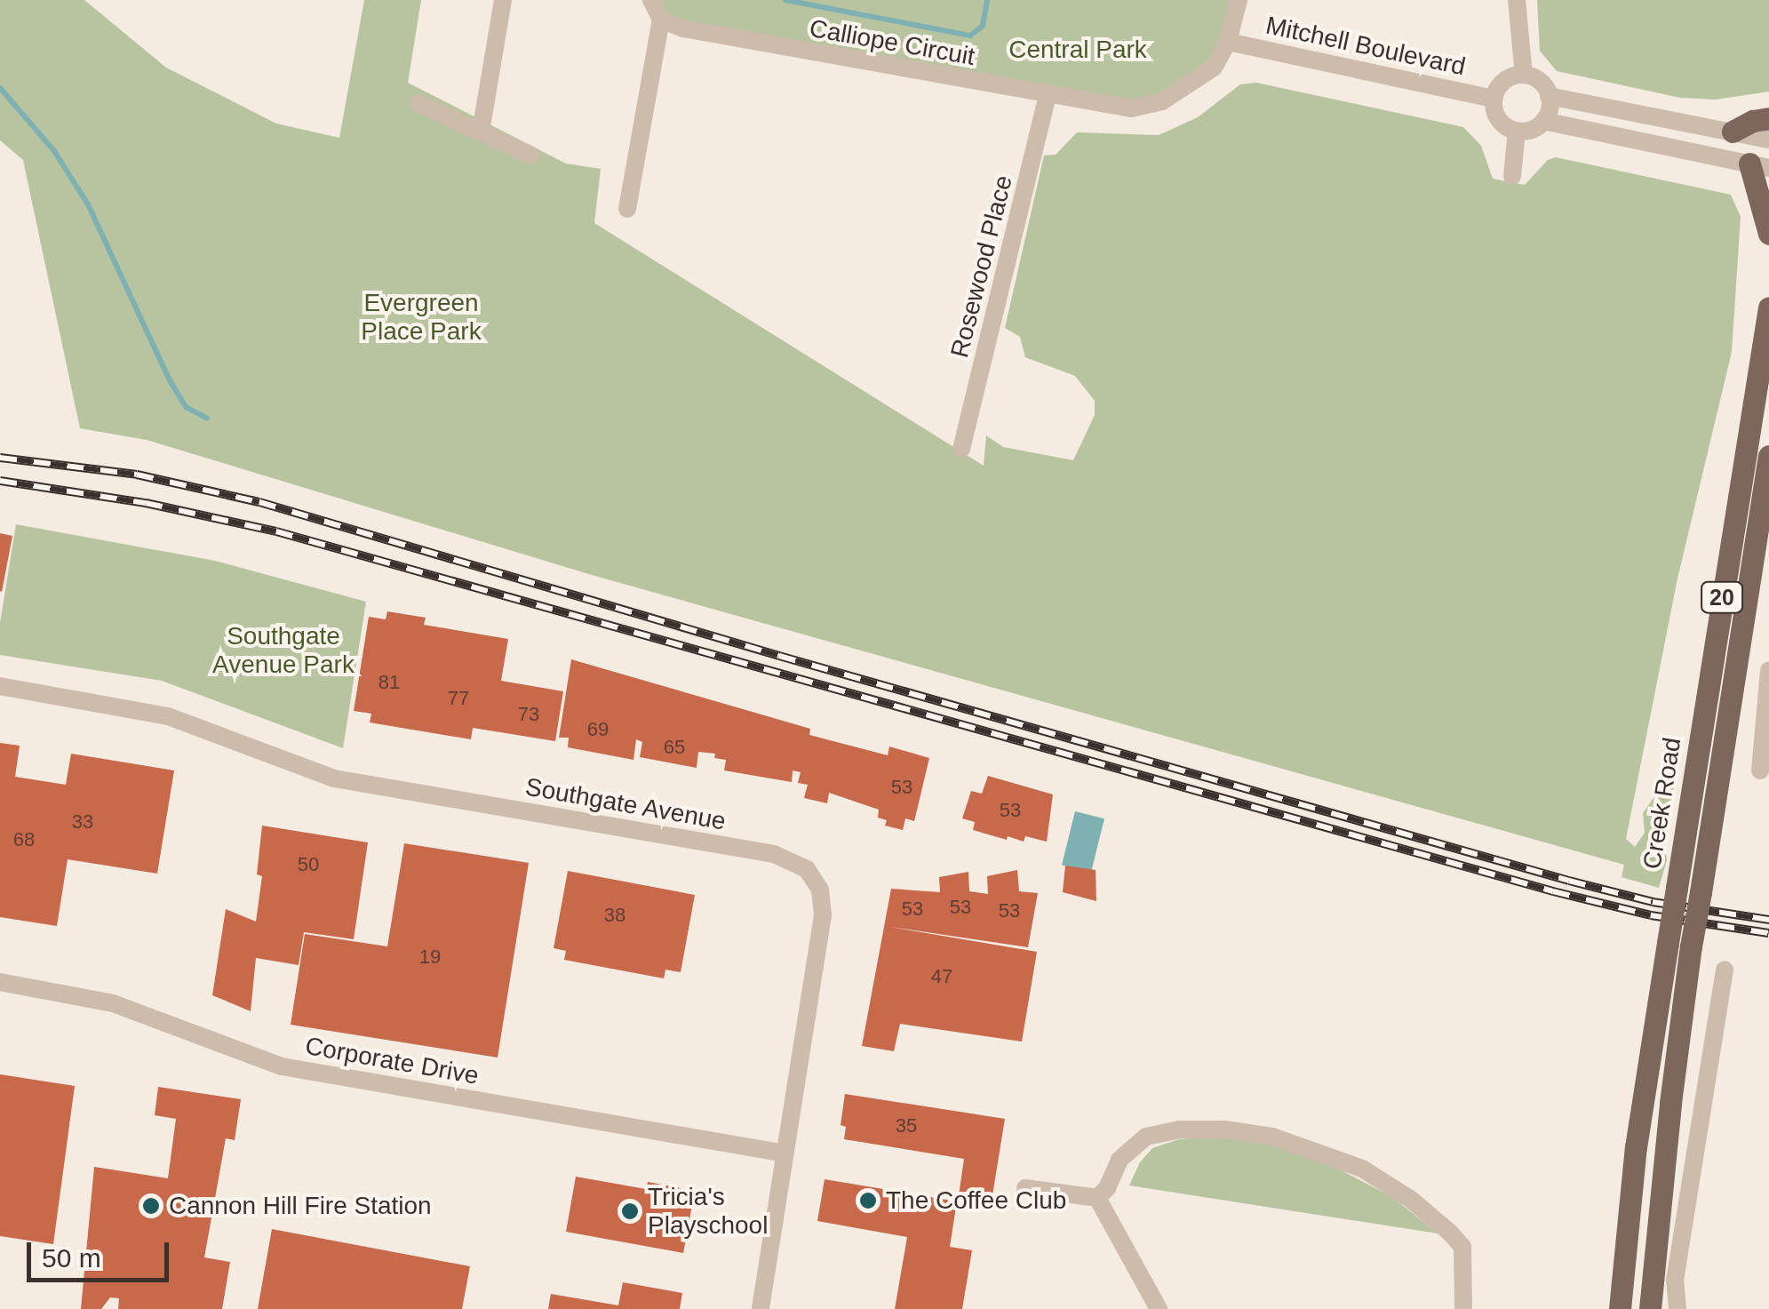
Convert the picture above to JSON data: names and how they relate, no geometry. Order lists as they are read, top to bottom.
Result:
{
  "streets": {
    "main road": ["20", "Creek Road"],
    "street": [
      "Calliope Circuit",
      "Mitchell Boulevard",
      "Rosewood Place",
      "Southgate Avenue",
      "Corporate Drive"
    ]
  },
  "crossings": [
    ["Calliope Circuit", "Mitchell Boulevard"],
    ["Calliope Circuit", "Rosewood Place"],
    ["Southgate Avenue", "Corporate Drive"]
  ],
  "parks": ["Central Park", "Evergreen Place Park", "Southgate Avenue Park"],
  "places": ["The Coffee Club", "Cannon Hill Fire Station", "Tricia's Playschool"],
  "house_numbers": [
    "81",
    "77",
    "73",
    "69",
    "65",
    "53",
    "53",
    "33",
    "68",
    "50",
    "53",
    "53",
    "53",
    "38",
    "19",
    "47",
    "35"
  ],
  "scale_bar": "50 m"
}
